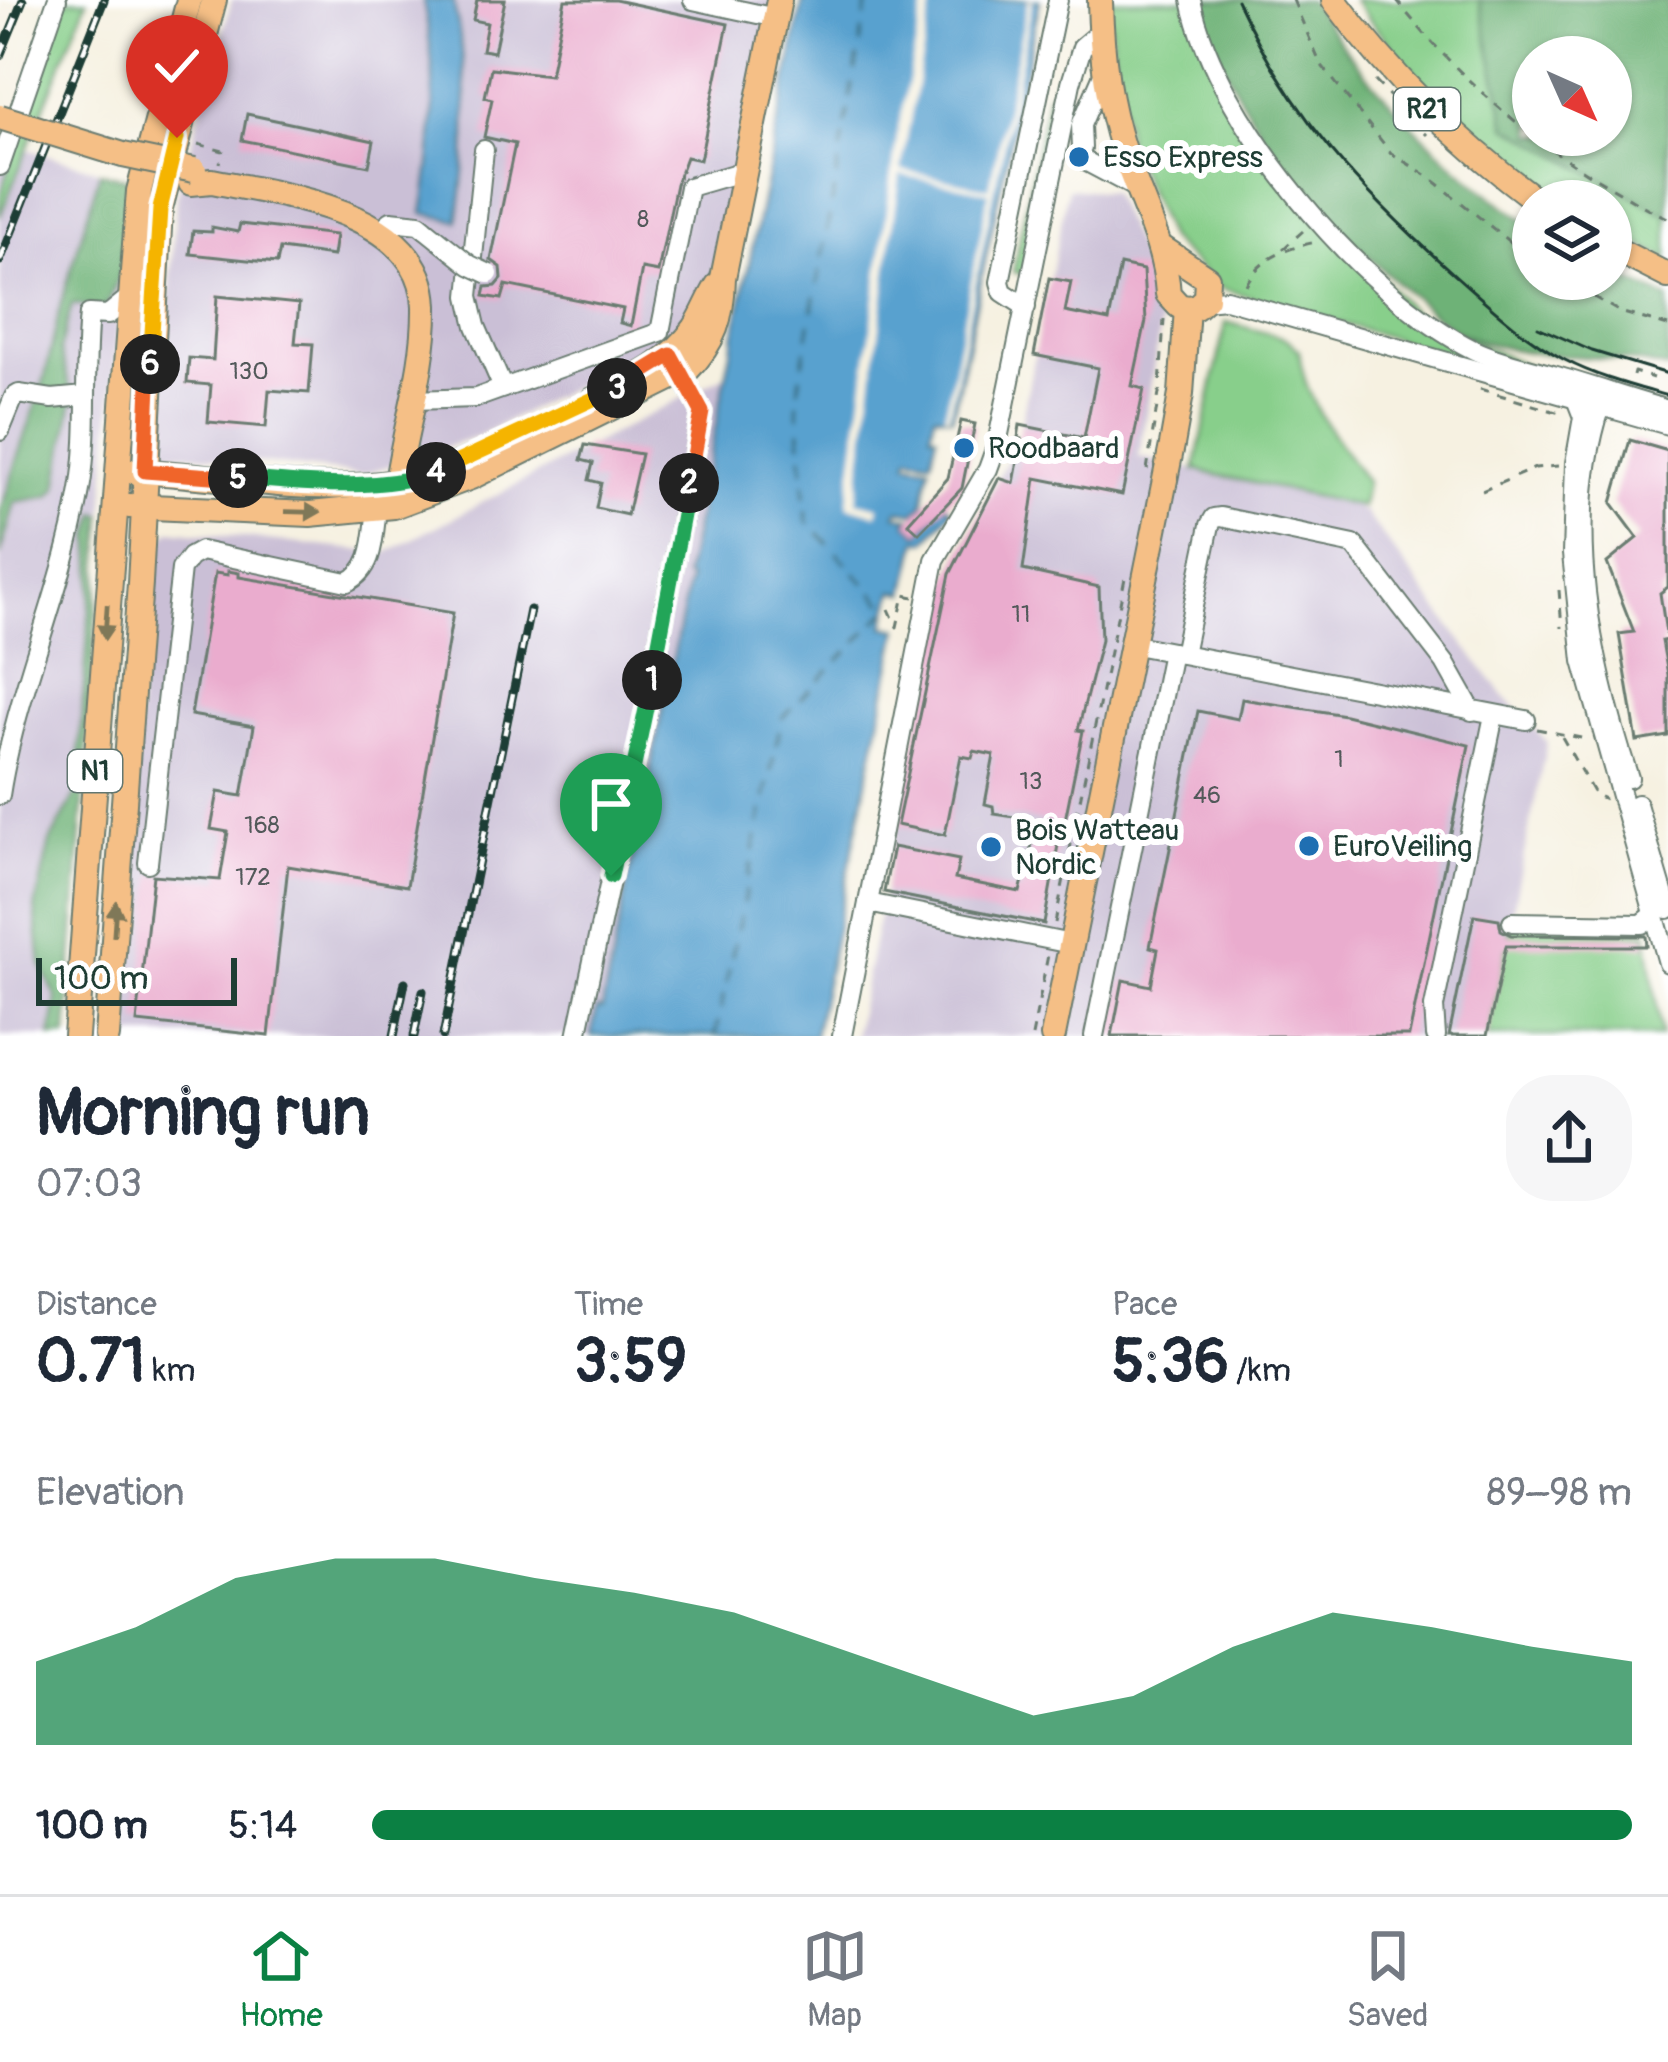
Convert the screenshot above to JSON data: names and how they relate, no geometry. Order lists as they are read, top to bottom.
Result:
{
  "streets": {
    "main road": ["R21", "N1"]
  },
  "places": [
    "Esso Express",
    "Roodbaard",
    "EuroVeiling",
    "Bois Watteau Nordic"
  ],
  "house_numbers": [
    "8",
    "130",
    "11",
    "1",
    "13",
    "46",
    "168",
    "172"
  ],
  "scale_bar": "100 m",
  "north": "bottom right",
  "page": {
    "pins": [
      "6",
      "3",
      "4",
      "5",
      "2",
      "1"
    ],
    "scale": "100 m",
    "heading": ["Morning run", "07:03"],
    "stats": [
      ["Distance", "0.71 km"],
      ["Time", "3:59"],
      ["Pace", "5:36 /km"]
    ],
    "chart": ["Elevation", "89–98 m"],
    "list": [
      {
        "name": "100 m",
        "note": "5:14"
      }
    ],
    "tabs": ["Home", "Map", "Saved"]
  }
}
